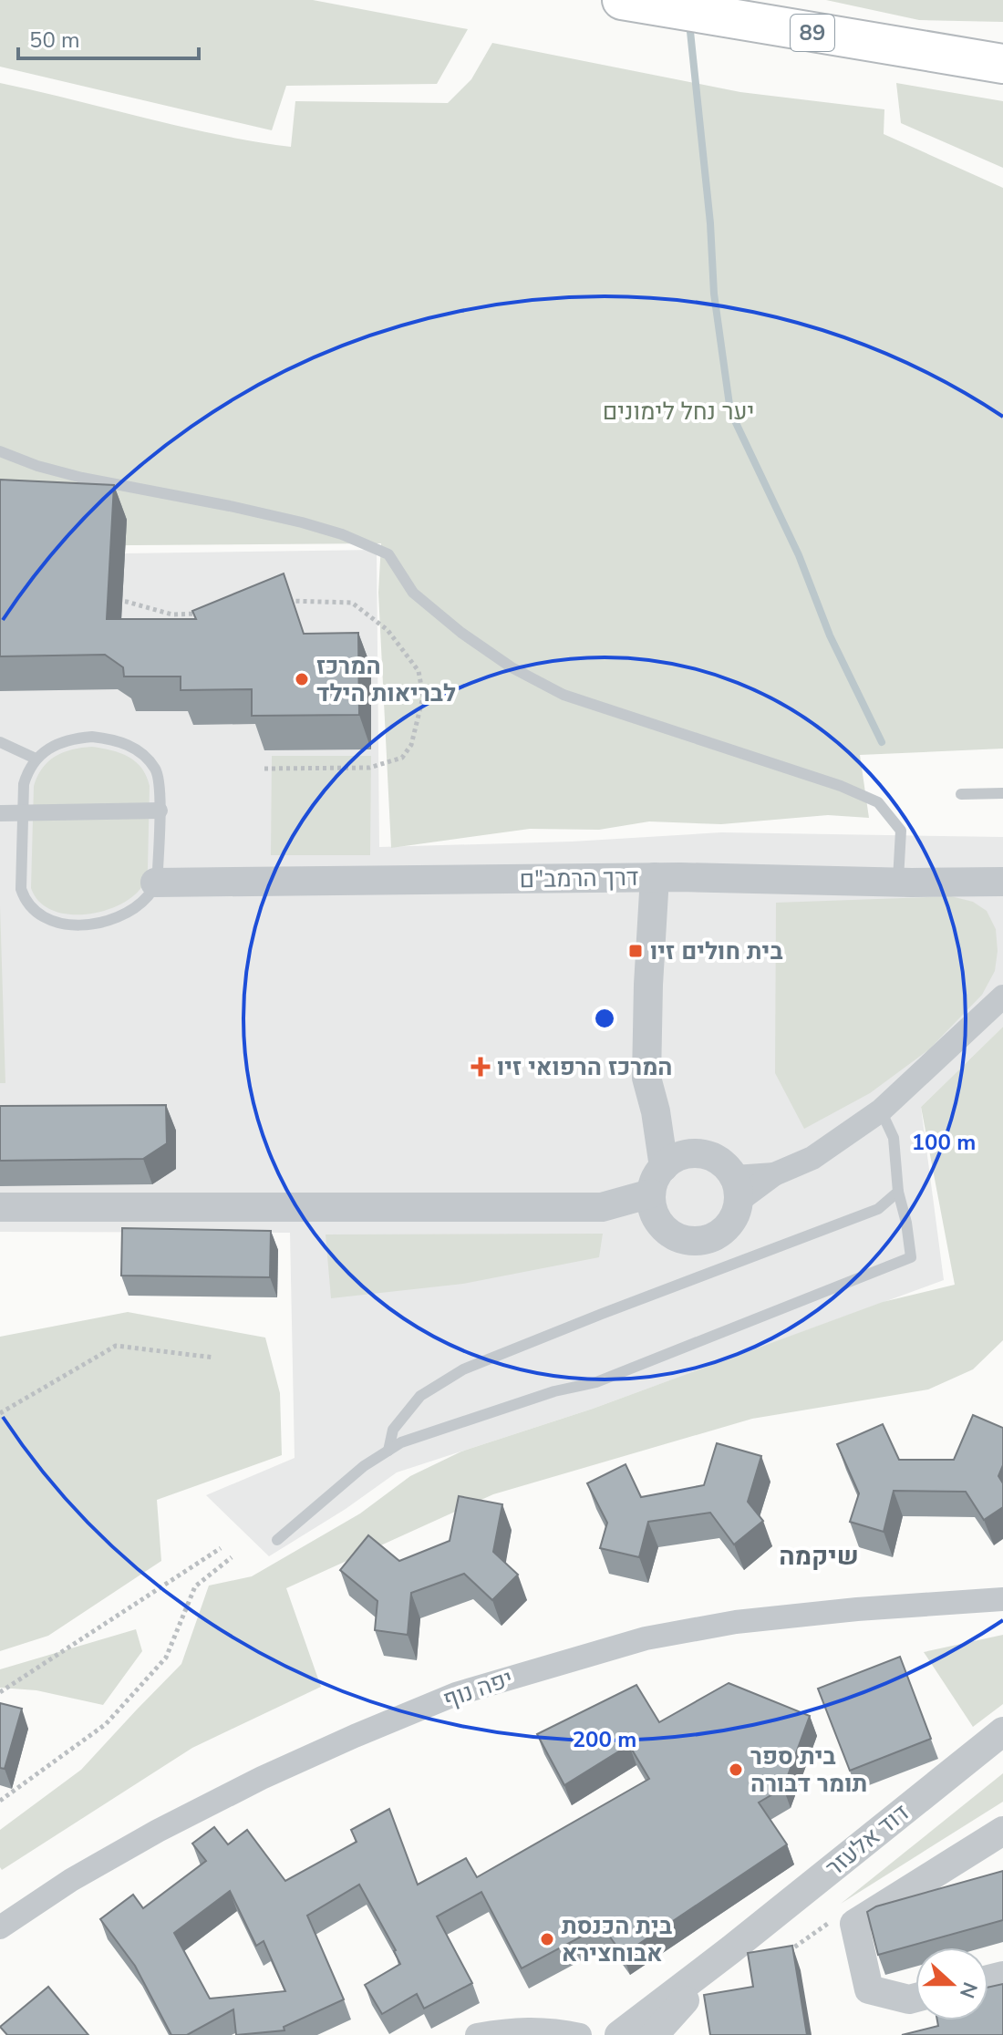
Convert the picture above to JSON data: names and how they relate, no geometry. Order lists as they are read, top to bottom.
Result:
{
  "streets": {
    "highway": ["89"],
    "street": ["דרך הרמב\"ם", "יפה נוף", "דוד אלעזר"]
  },
  "districts": ["שיקמה"],
  "parks": ["יער נחל לימונים"],
  "places": {
    "other": ["המרכז לבריאות הילד", "בית ספר תומר דבורה", "בית הכנסת אבוחצירא"],
    "transit": ["בית חולים זיו"],
    "health": ["המרכז הרפואי זיו"]
  },
  "scale_bar": "50 m",
  "north": "right",
  "rings": ["100 m", "200 m"]
}
